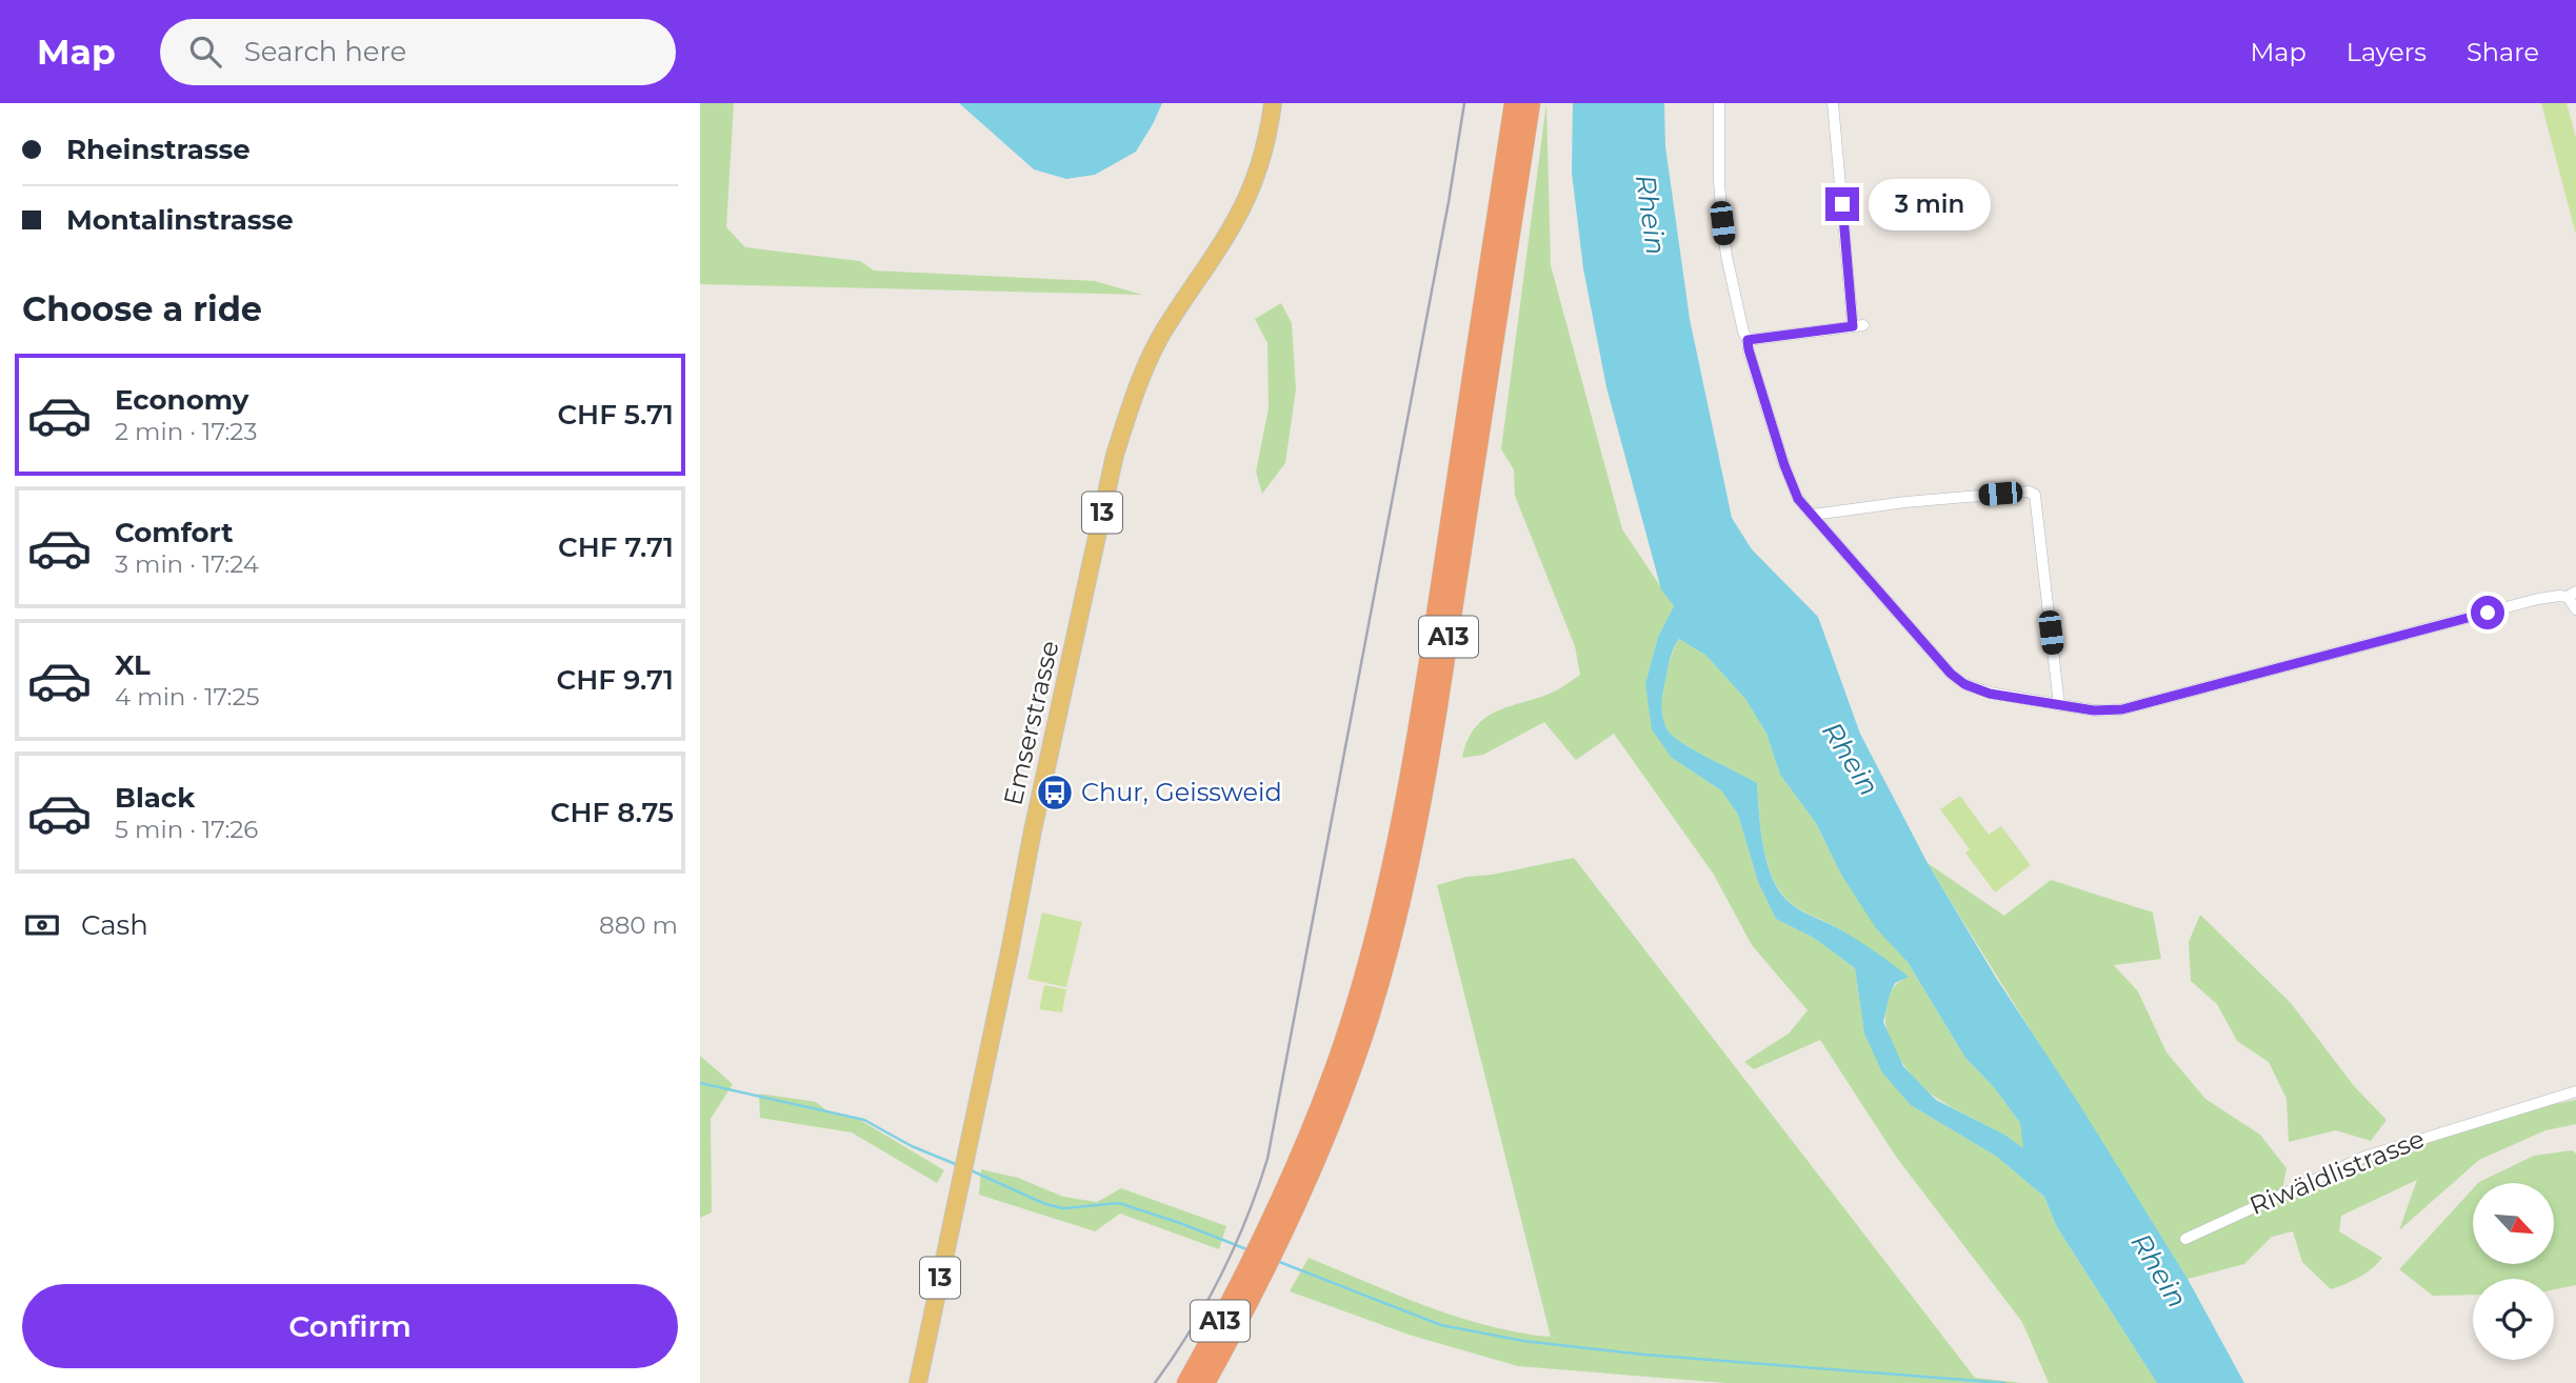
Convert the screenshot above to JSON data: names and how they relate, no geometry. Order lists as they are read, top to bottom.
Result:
{
  "streets": {
    "highway": ["A13"],
    "main road": ["13", "Emserstrasse"],
    "street": ["Riwäldlistrasse"]
  },
  "water": ["Rhein"],
  "places": {
    "bus stop": ["Chur, Geissweid"]
  },
  "north": "bottom right",
  "page": {
    "header": "Map",
    "search": "Search here",
    "nav": ["Map", "Layers", "Share"],
    "banner": ["Rheinstrasse", "Montalinstrasse"],
    "bubble": "3 min",
    "heading": "Choose a ride",
    "list": [
      {
        "name": "Economy",
        "note": "2 min · 17:23",
        "value": "CHF 5.71"
      },
      {
        "name": "Comfort",
        "note": "3 min · 17:24",
        "value": "CHF 7.71"
      },
      {
        "name": "XL",
        "note": "4 min · 17:25",
        "value": "CHF 9.71"
      },
      {
        "name": "Black",
        "note": "5 min · 17:26",
        "value": "CHF 8.75"
      }
    ],
    "pay": ["Cash", "880 m"],
    "buttons": "Confirm"
  }
}
